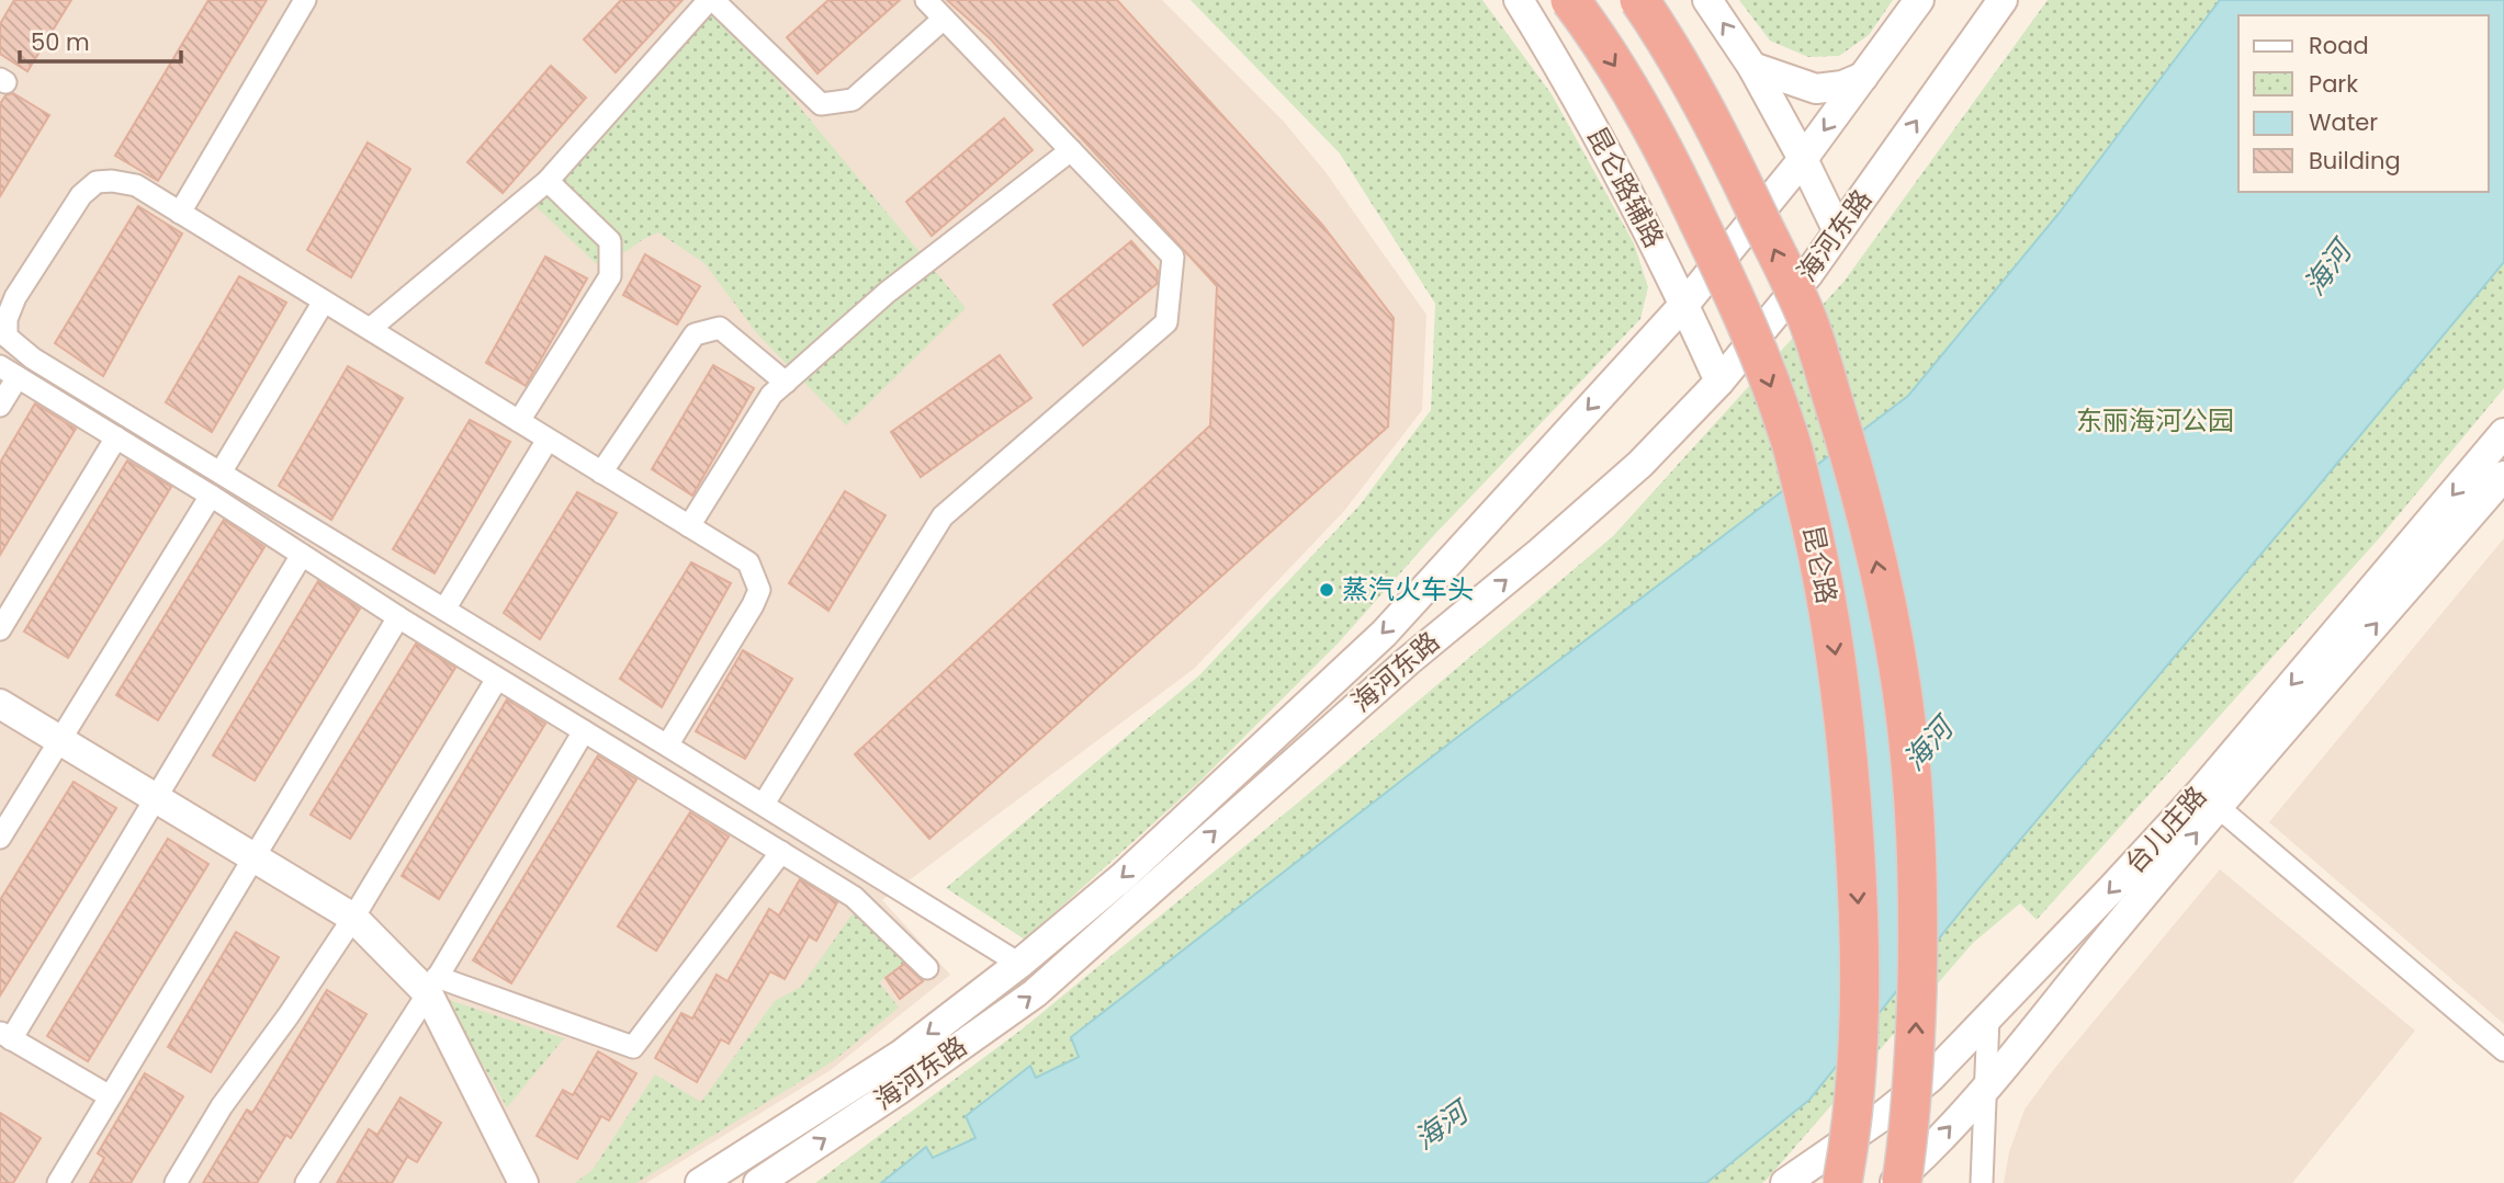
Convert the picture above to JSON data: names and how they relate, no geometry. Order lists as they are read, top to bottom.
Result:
{
  "streets": {
    "highway": ["昆仑路"],
    "main road": ["昆仑路辅路", "海河东路", "台儿庄路"]
  },
  "crossings": [
    ["昆仑路辅路", "海河东路"]
  ],
  "water": ["海河"],
  "parks": ["东丽海河公园"],
  "places": ["蒸汽火车头"],
  "legend": [
    "Road",
    "Park",
    "Water",
    "Building"
  ],
  "scale_bar": "50 m"
}
